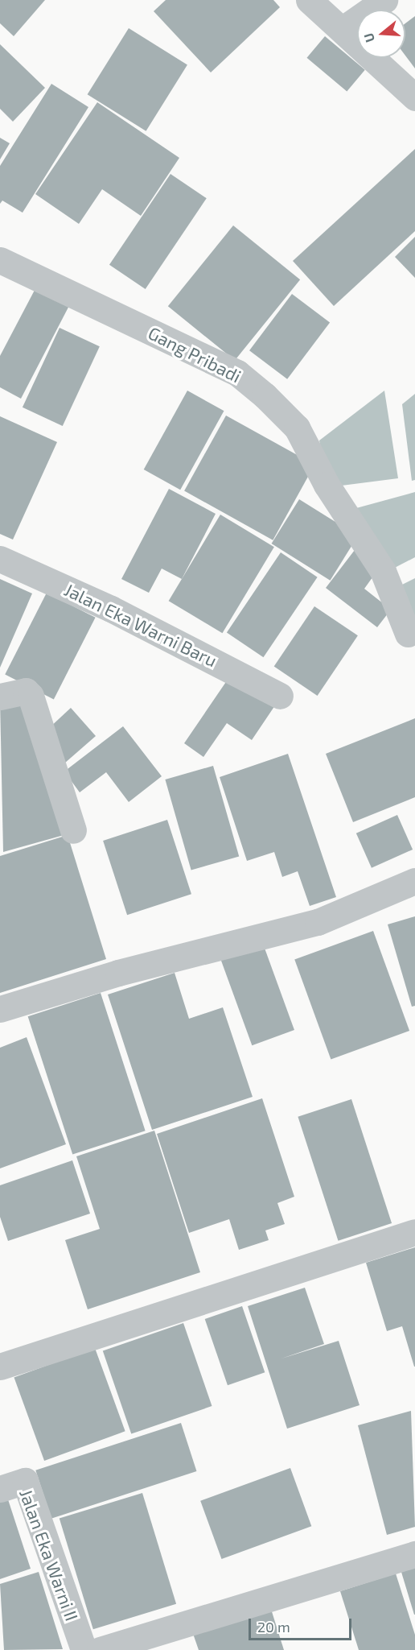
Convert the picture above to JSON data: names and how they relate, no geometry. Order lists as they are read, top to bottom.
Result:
{
  "streets": {
    "street": ["Gang Pribadi", "Jalan Eka Warni Baru", "Jalan Eka Warni II"]
  },
  "scale_bar": "20 m",
  "north": "left"
}
